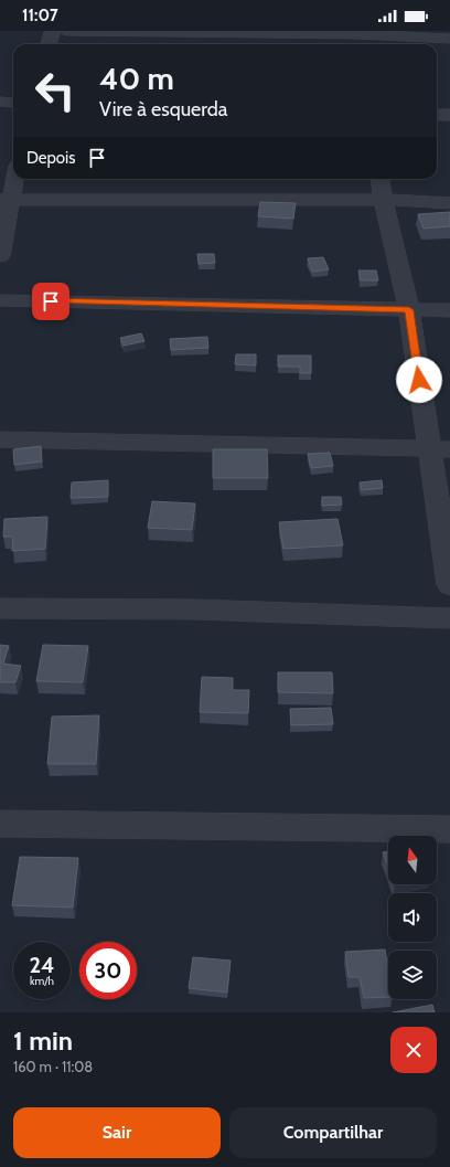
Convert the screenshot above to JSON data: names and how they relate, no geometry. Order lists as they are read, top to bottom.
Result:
{
  "north": "top",
  "page": {
    "status": "11:07",
    "turn": ["40 m", "Vire à esquerda"],
    "then": "Depois",
    "speed": "24 km/h",
    "limit": "30",
    "heading": ["1 min", "160 m · 11:08"],
    "buttons": ["Sair", "Compartilhar"]
  }
}
